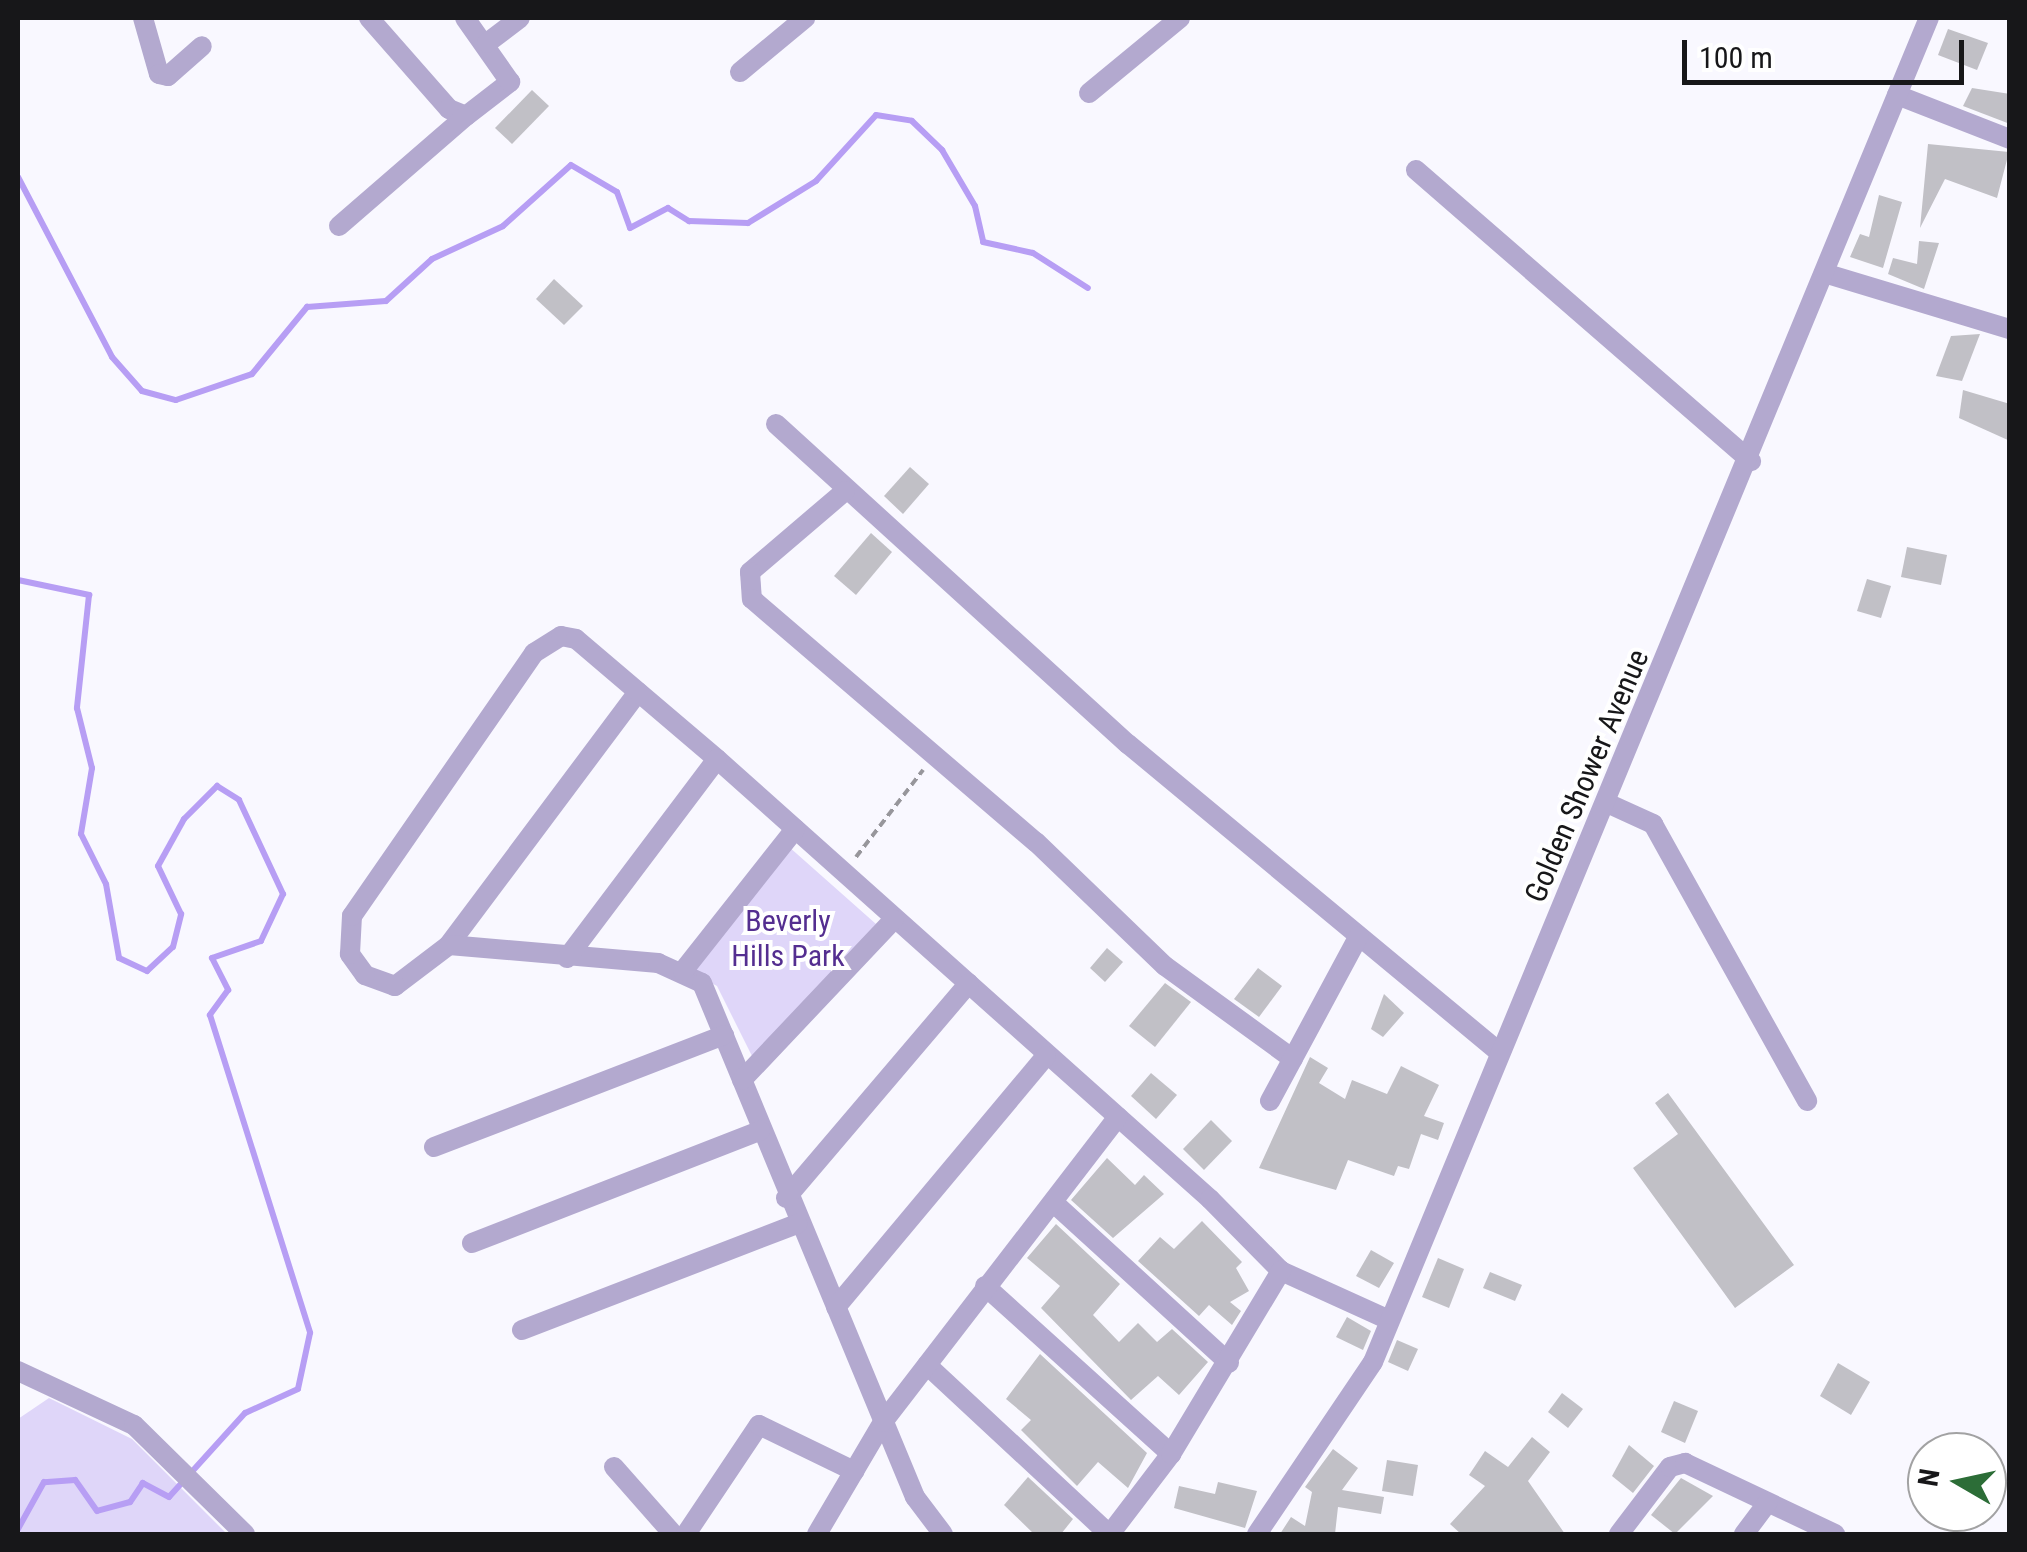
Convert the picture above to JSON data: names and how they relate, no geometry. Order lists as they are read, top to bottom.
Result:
{
  "streets": {
    "street": ["Golden Shower Avenue"]
  },
  "parks": ["Beverly Hills Park"],
  "scale_bar": "100 m",
  "north": "left"
}
